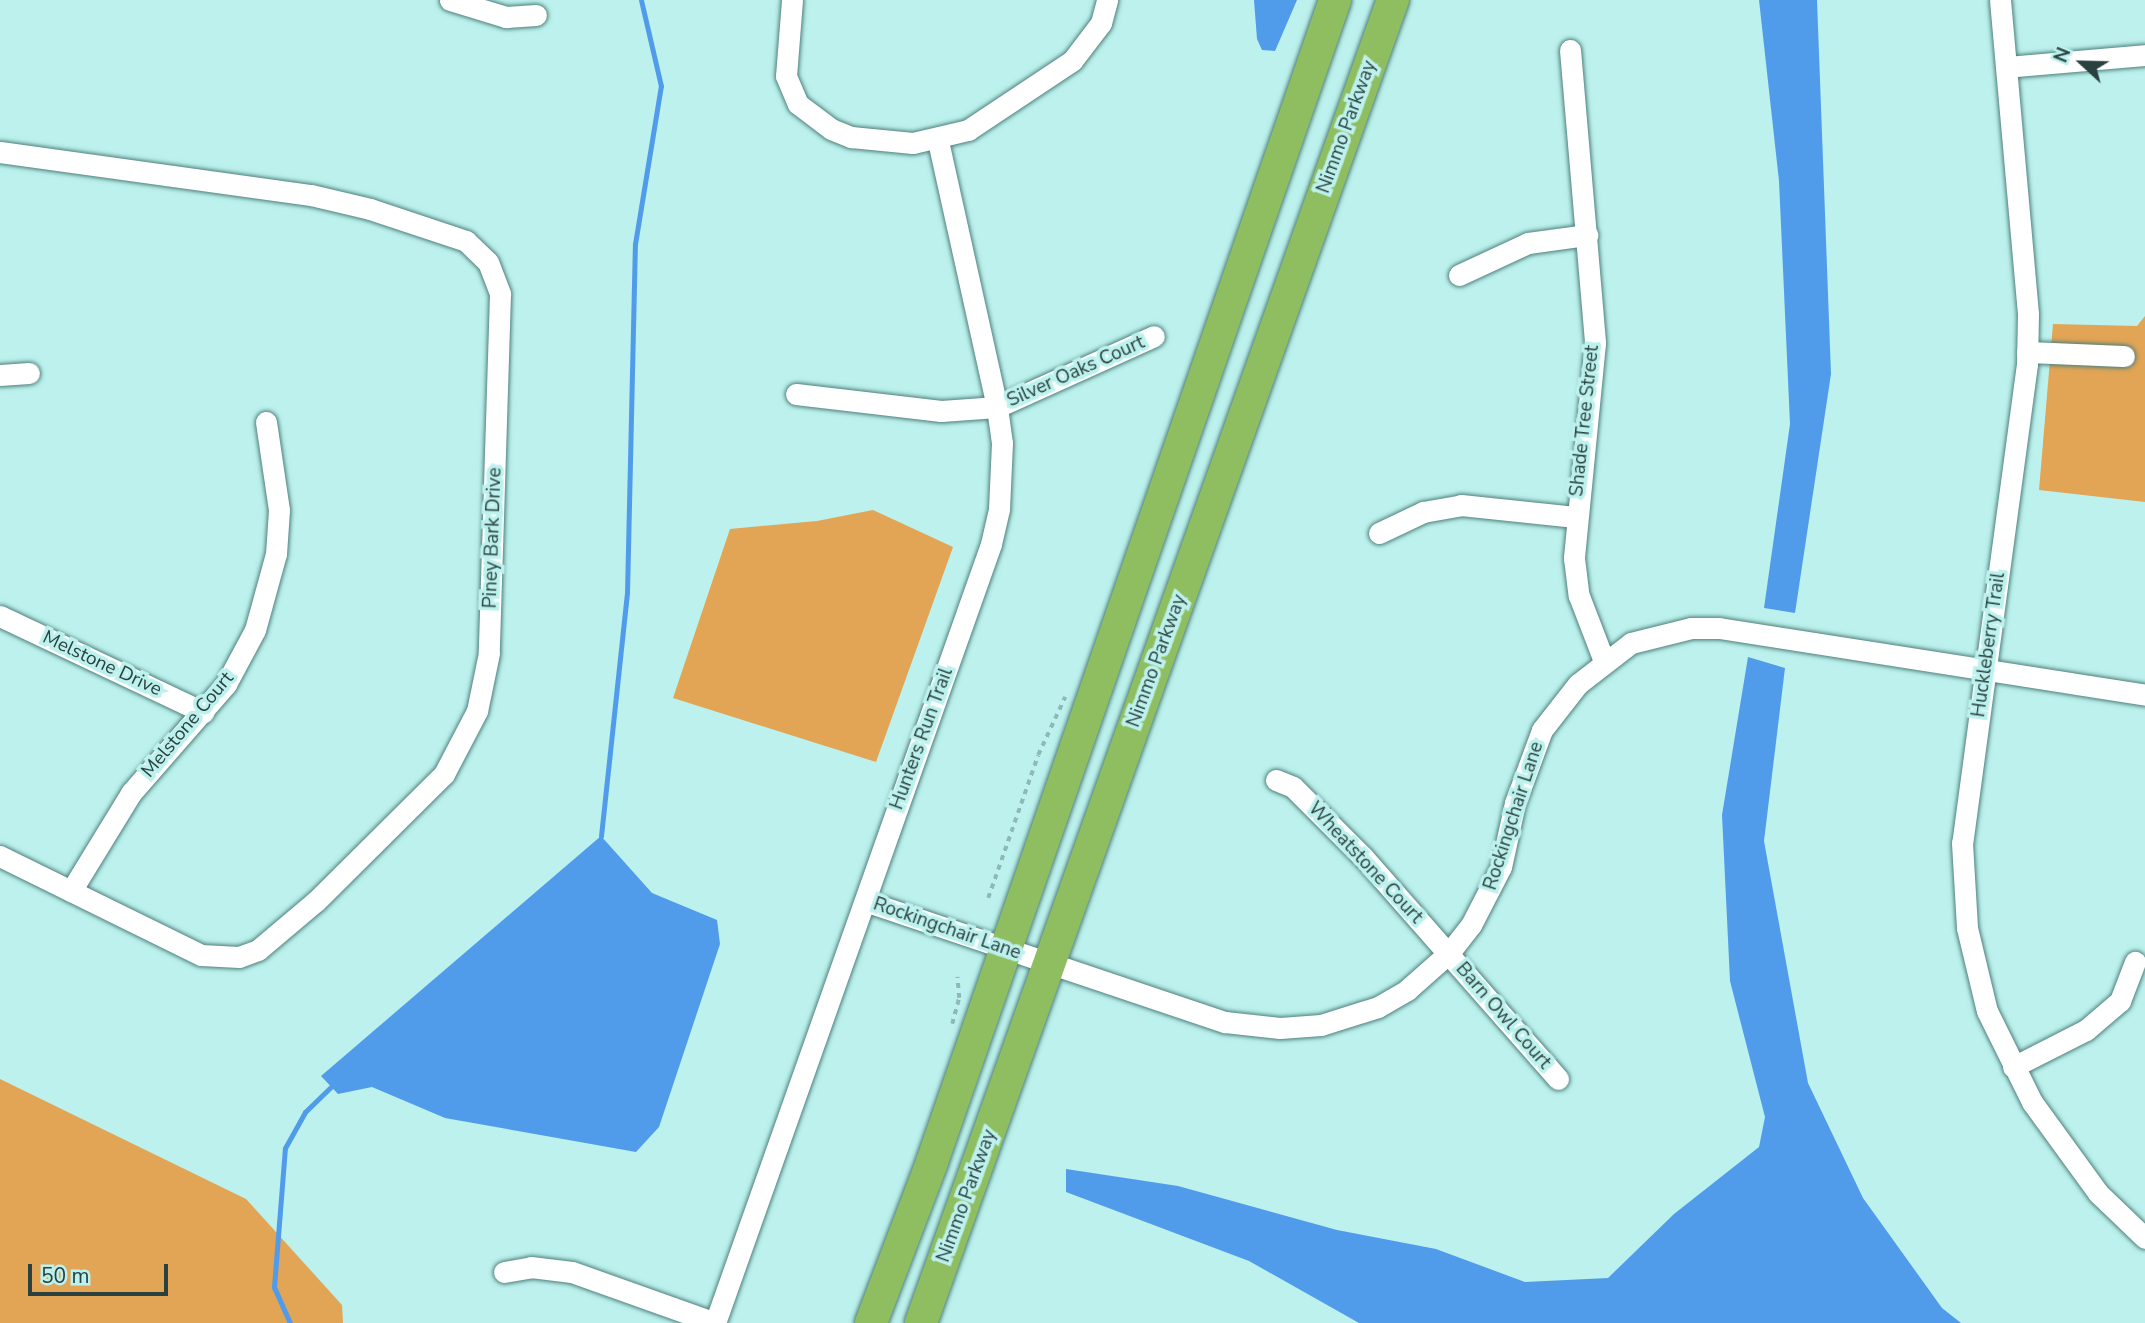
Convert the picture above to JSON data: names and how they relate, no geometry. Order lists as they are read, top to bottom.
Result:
{
  "streets": {
    "highway": ["Nimmo Parkway"],
    "street": [
      "Silver Oaks Court",
      "Shade Tree Street",
      "Piney Bark Drive",
      "Huckleberry Trail",
      "Melstone Drive",
      "Melstone Court",
      "Hunters Run Trail",
      "Rockingchair Lane",
      "Wheatstone Court",
      "Barn Owl Court"
    ]
  },
  "crossings": [
    ["Nimmo Parkway", "Rockingchair Lane"],
    ["Silver Oaks Court", "Hunters Run Trail"],
    ["Shade Tree Street", "Rockingchair Lane"],
    ["Piney Bark Drive", "Melstone Court"],
    ["Huckleberry Trail", "Rockingchair Lane"],
    ["Melstone Drive", "Melstone Court"],
    ["Hunters Run Trail", "Rockingchair Lane"],
    ["Rockingchair Lane", "Wheatstone Court"],
    ["Rockingchair Lane", "Barn Owl Court"],
    ["Wheatstone Court", "Barn Owl Court"]
  ],
  "scale_bar": "50 m",
  "north": "left"
}
